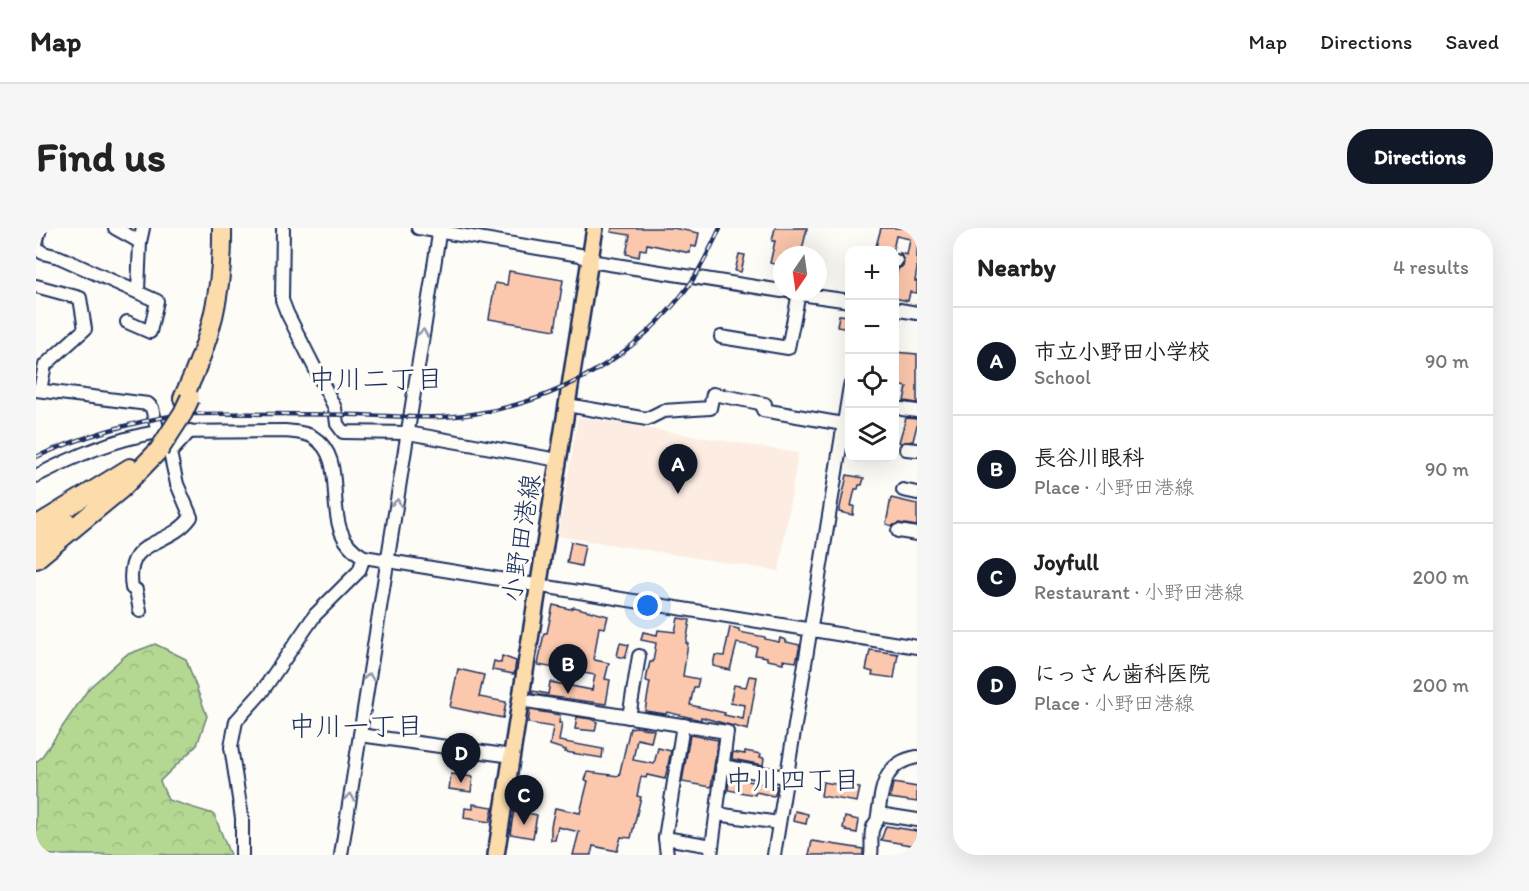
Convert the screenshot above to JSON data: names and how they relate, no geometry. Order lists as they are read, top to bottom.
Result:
{
  "streets": {
    "main road": ["小野田港線"]
  },
  "districts": ["中川二丁目", "中川一丁目", "中川四丁目"],
  "north": "bottom",
  "page": {
    "header": "Map",
    "nav": ["Map", "Directions", "Saved"],
    "buttons": "Directions",
    "title": "Find us",
    "heading": ["Nearby", "4 results"],
    "map_buttons": ["+", "−"],
    "list": [
      {
        "mark": "A",
        "name": "市立小野田小学校",
        "note": "School",
        "value": "90 m"
      },
      {
        "mark": "B",
        "name": "長谷川眼科",
        "note": "Place · 小野田港線",
        "value": "90 m"
      },
      {
        "mark": "C",
        "name": "Joyfull",
        "note": "Restaurant · 小野田港線",
        "value": "200 m"
      },
      {
        "mark": "D",
        "name": "にっさん歯科医院",
        "note": "Place · 小野田港線",
        "value": "200 m"
      }
    ],
    "pins": [
      "A",
      "B",
      "D",
      "C"
    ]
  }
}
